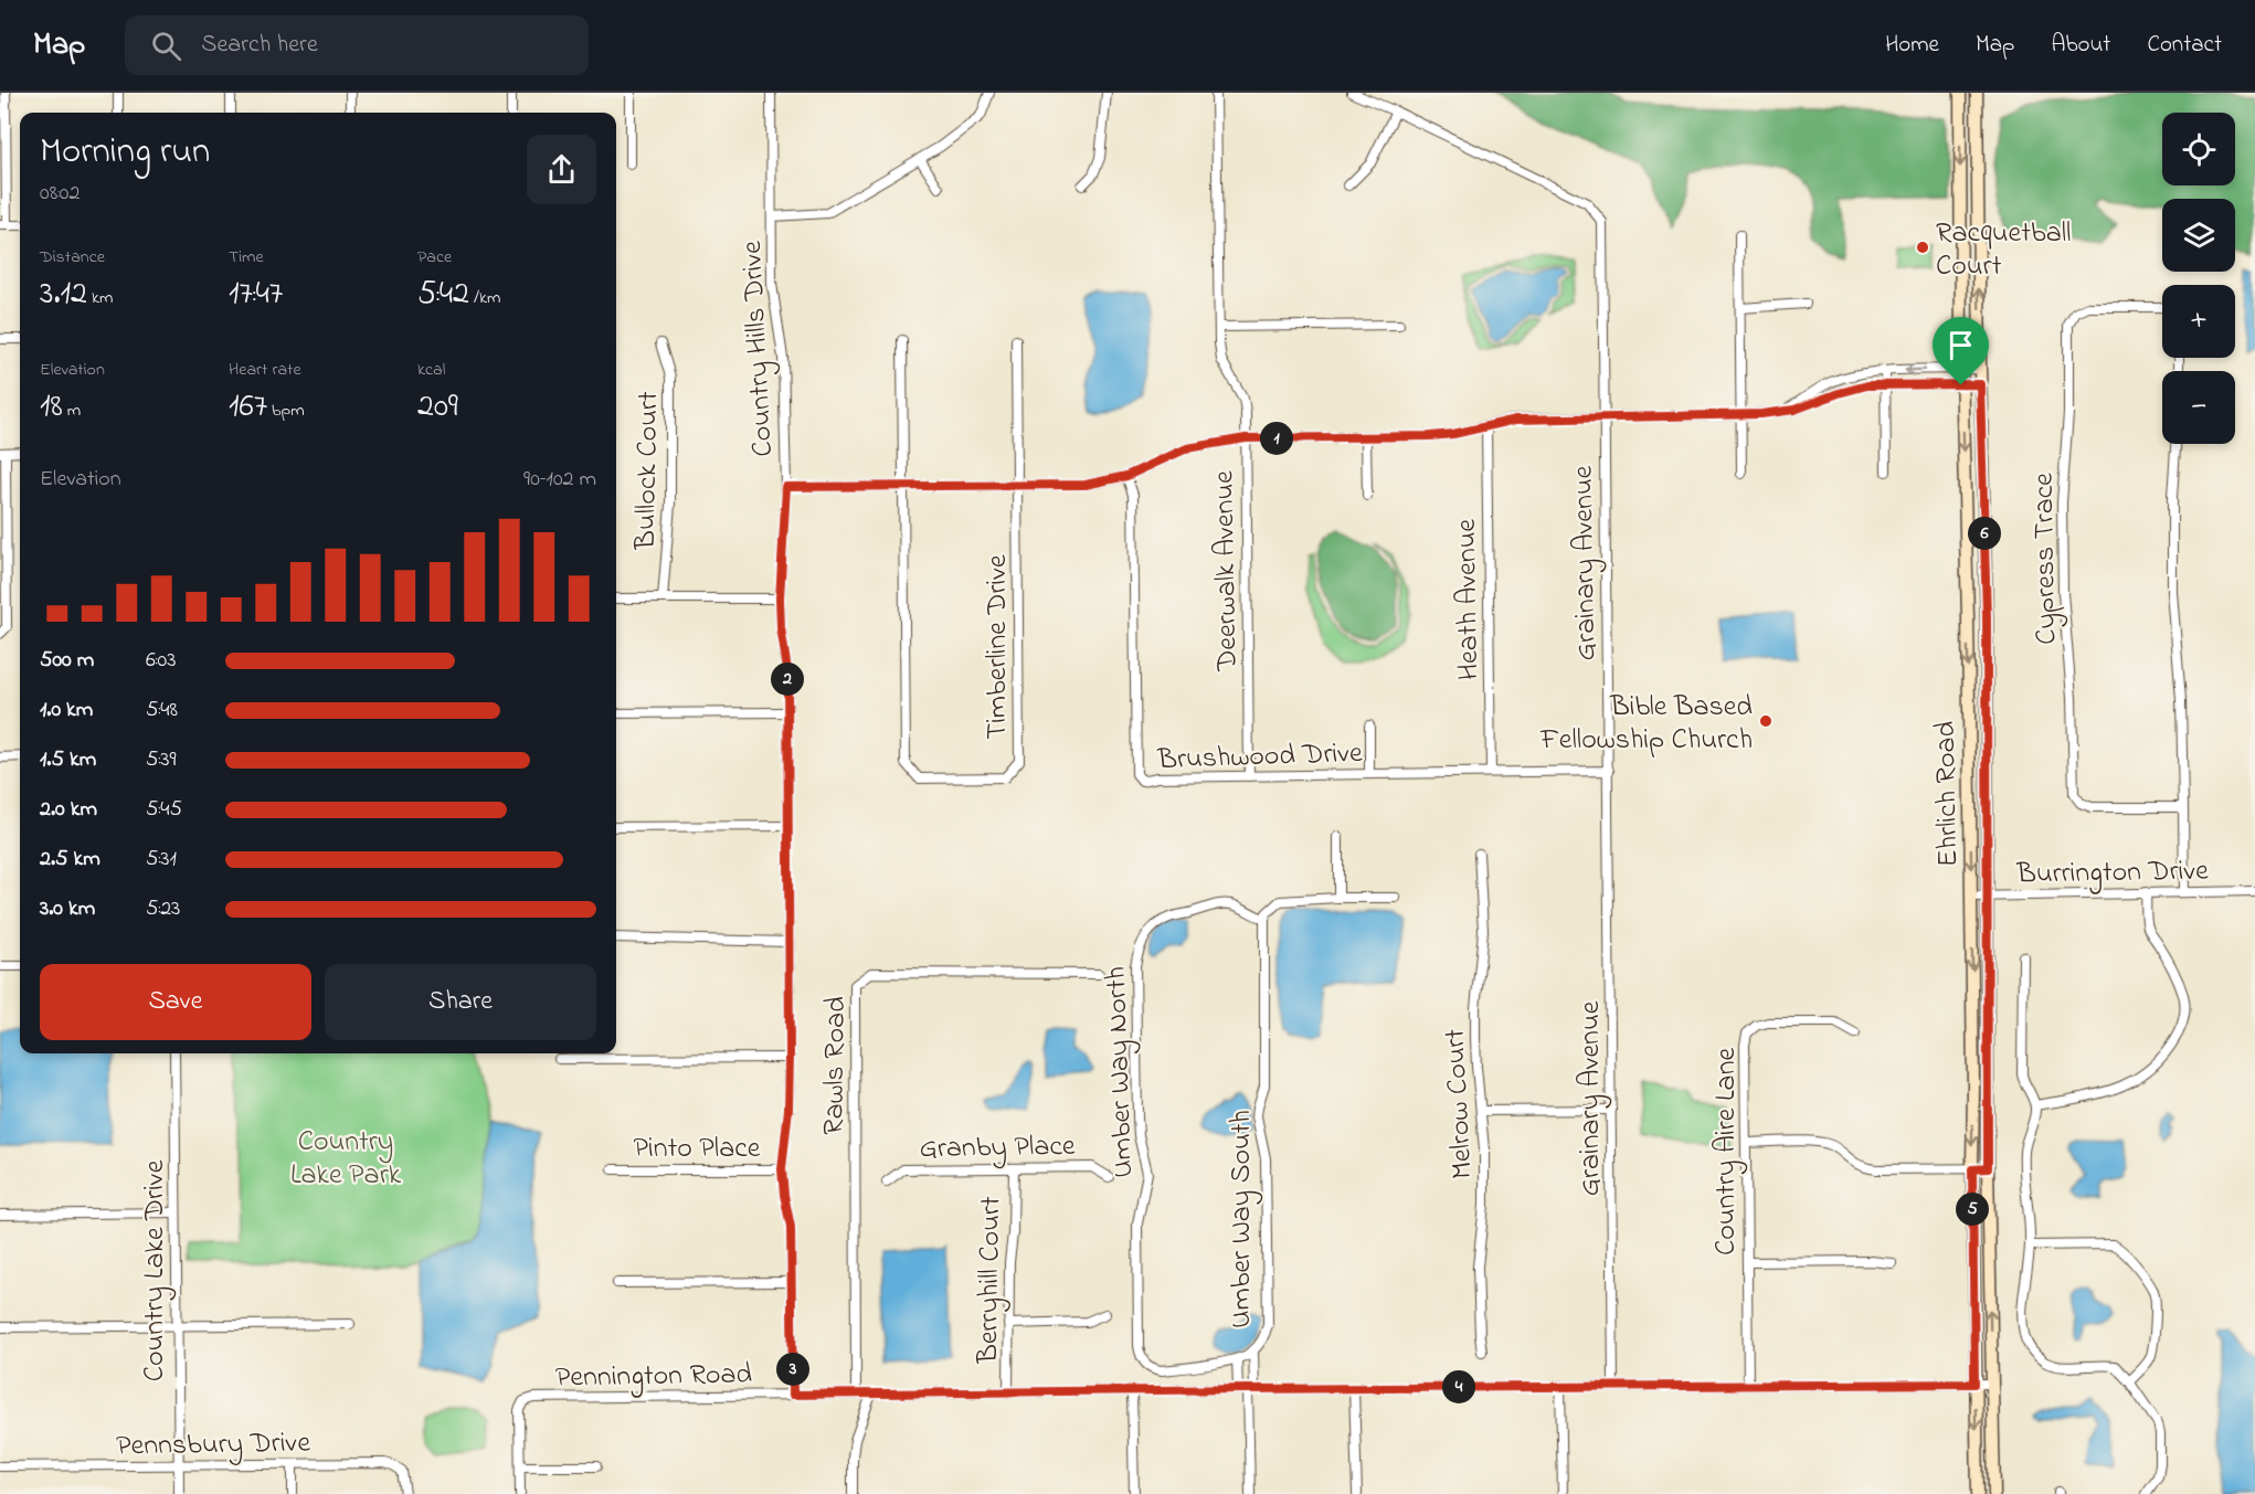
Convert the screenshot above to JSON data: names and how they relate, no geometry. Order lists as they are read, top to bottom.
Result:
{
  "streets": {
    "main road": ["Ehrlich Road"],
    "street": [
      "Country Hills Drive",
      "Bullock Court",
      "Cypress Trace",
      "Grainary Avenue",
      "Deerwalk Avenue",
      "Heath Avenue",
      "Timberline Drive",
      "Brushwood Drive",
      "Burrington Drive",
      "Rawls Road",
      "Umber Way North",
      "Melrow Court",
      "Granby Place",
      "Pinto Place",
      "Country Aire Lane",
      "Umber Way South",
      "Country Lake Drive",
      "Berryhill Court",
      "Pennington Road",
      "Pennsbury Drive"
    ]
  },
  "crossings": [
    ["Country Hills Drive", "Pinto Place"],
    ["Country Hills Drive", "Pennington Road"],
    ["Grainary Avenue", "Brushwood Drive"],
    ["Grainary Avenue", "Pennington Road"],
    ["Deerwalk Avenue", "Brushwood Drive"],
    ["Heath Avenue", "Brushwood Drive"],
    ["Ehrlich Road", "Burrington Drive"],
    ["Ehrlich Road", "Pennington Road"],
    ["Rawls Road", "Pennington Road"],
    ["Umber Way North", "Umber Way South"],
    ["Granby Place", "Berryhill Court"],
    ["Country Aire Lane", "Pennington Road"],
    ["Umber Way South", "Pennington Road"],
    ["Country Lake Drive", "Pennsbury Drive"],
    ["Berryhill Court", "Pennington Road"]
  ],
  "parks": ["Country Lake Park"],
  "places": ["Racquetball Court", "Bible Based Fellowship Church"],
  "page": {
    "header": "Map",
    "search": "Search here",
    "nav": [
      "Home",
      "Map",
      "About",
      "Contact"
    ],
    "map_buttons": ["+", "−"],
    "heading": ["Morning run", "08:02"],
    "stats": [
      ["Distance", "3.12 km"],
      ["Time", "17:47"],
      ["Pace", "5:42 /km"],
      ["Elevation", "18 m"],
      ["Heart rate", "167 bpm"],
      ["kcal", "209"]
    ],
    "pins": [
      "1",
      "6",
      "2",
      "5",
      "3",
      "4"
    ],
    "chart": ["Elevation", "90–102 m"],
    "list": [
      {
        "name": "500 m",
        "note": "6:03"
      },
      {
        "name": "1.0 km",
        "note": "5:48"
      },
      {
        "name": "1.5 km",
        "note": "5:39"
      },
      {
        "name": "2.0 km",
        "note": "5:45"
      },
      {
        "name": "2.5 km",
        "note": "5:31"
      },
      {
        "name": "3.0 km",
        "note": "5:23"
      }
    ],
    "buttons": ["Save", "Share"]
  }
}
